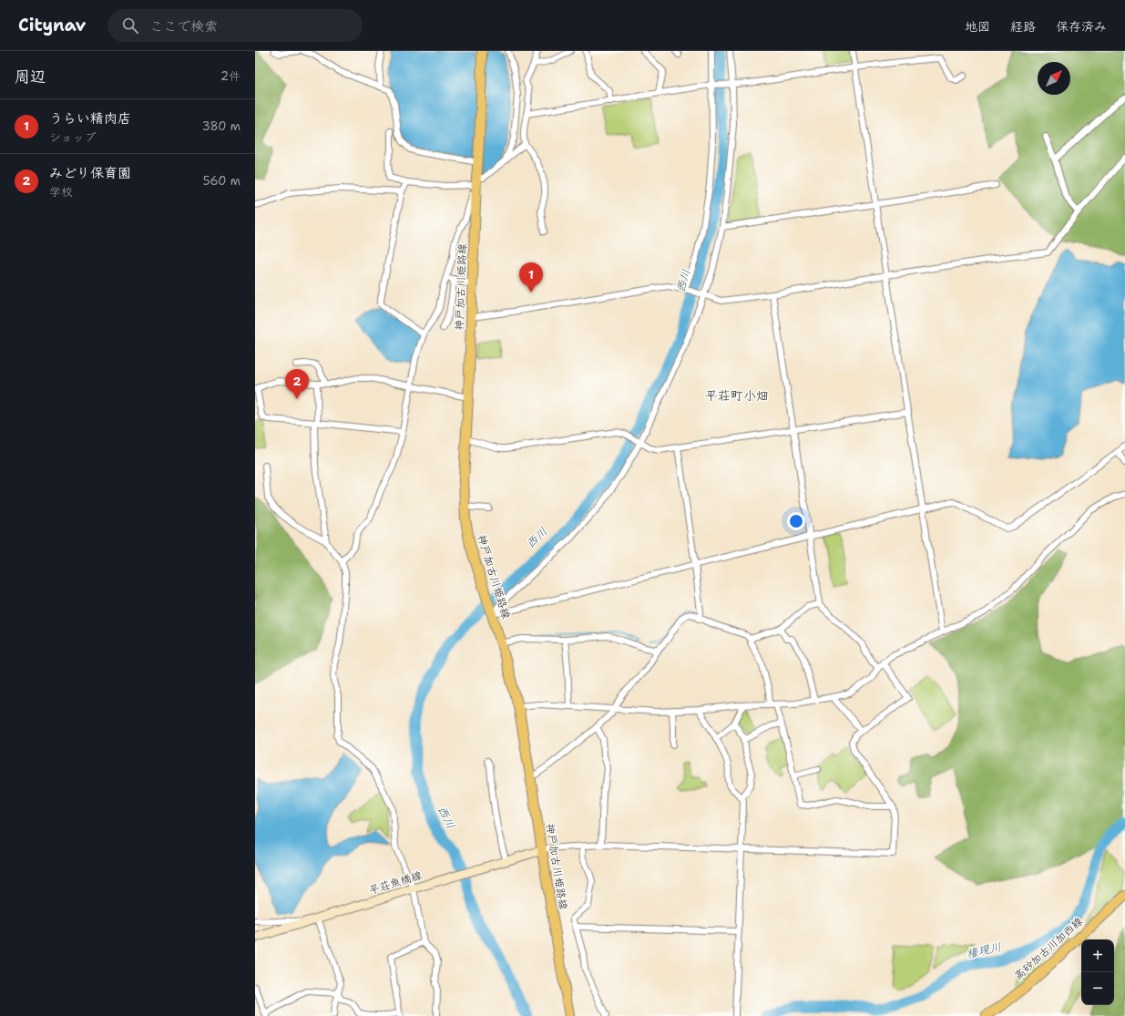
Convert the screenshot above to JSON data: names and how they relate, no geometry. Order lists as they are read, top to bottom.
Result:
{
  "streets": {
    "main road": ["神戸加古川姫路線", "平荘魚橋線", "高砂加古川加西線"]
  },
  "crossings": [
    ["神戸加古川姫路線", "平荘魚橋線"]
  ],
  "districts": ["平荘町小畑"],
  "water": ["西川", "権現川"],
  "north": "top right",
  "page": {
    "header": "Citynav",
    "search": "ここで検索",
    "nav": ["地図", "経路", "保存済み"],
    "heading": ["周辺", "2件"],
    "list": [
      {
        "mark": "1",
        "name": "うらい精肉店",
        "note": "ショップ",
        "value": "380 m"
      },
      {
        "mark": "2",
        "name": "みどり保育園",
        "note": "学校",
        "value": "560 m"
      }
    ],
    "pins": ["1", "2"],
    "map_buttons": ["+", "−"]
  }
}
